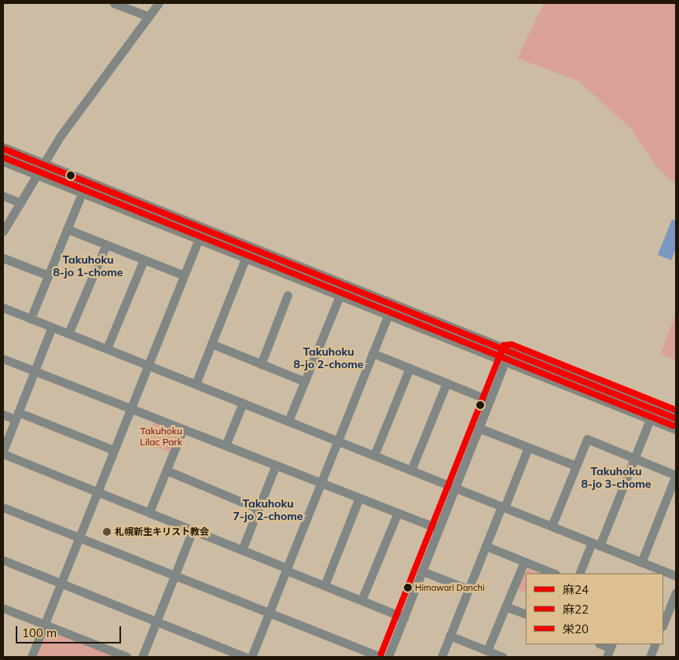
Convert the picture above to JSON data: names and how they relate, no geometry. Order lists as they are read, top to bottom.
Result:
{
  "districts": [
    "Takuhoku 8-jo 1-chome",
    "Takuhoku 8-jo 2-chome",
    "Takuhoku 8-jo 3-chome",
    "Takuhoku 7-jo 2-chome"
  ],
  "parks": ["Takuhoku Lilac Park"],
  "places": ["札幌新生キリスト教会", "Himawari Danchi"],
  "lines": ["transit line 麻24", "transit line 麻22", "transit line 栄20"],
  "legend": ["麻24", "麻22", "栄20"],
  "scale_bar": "100 m"
}
